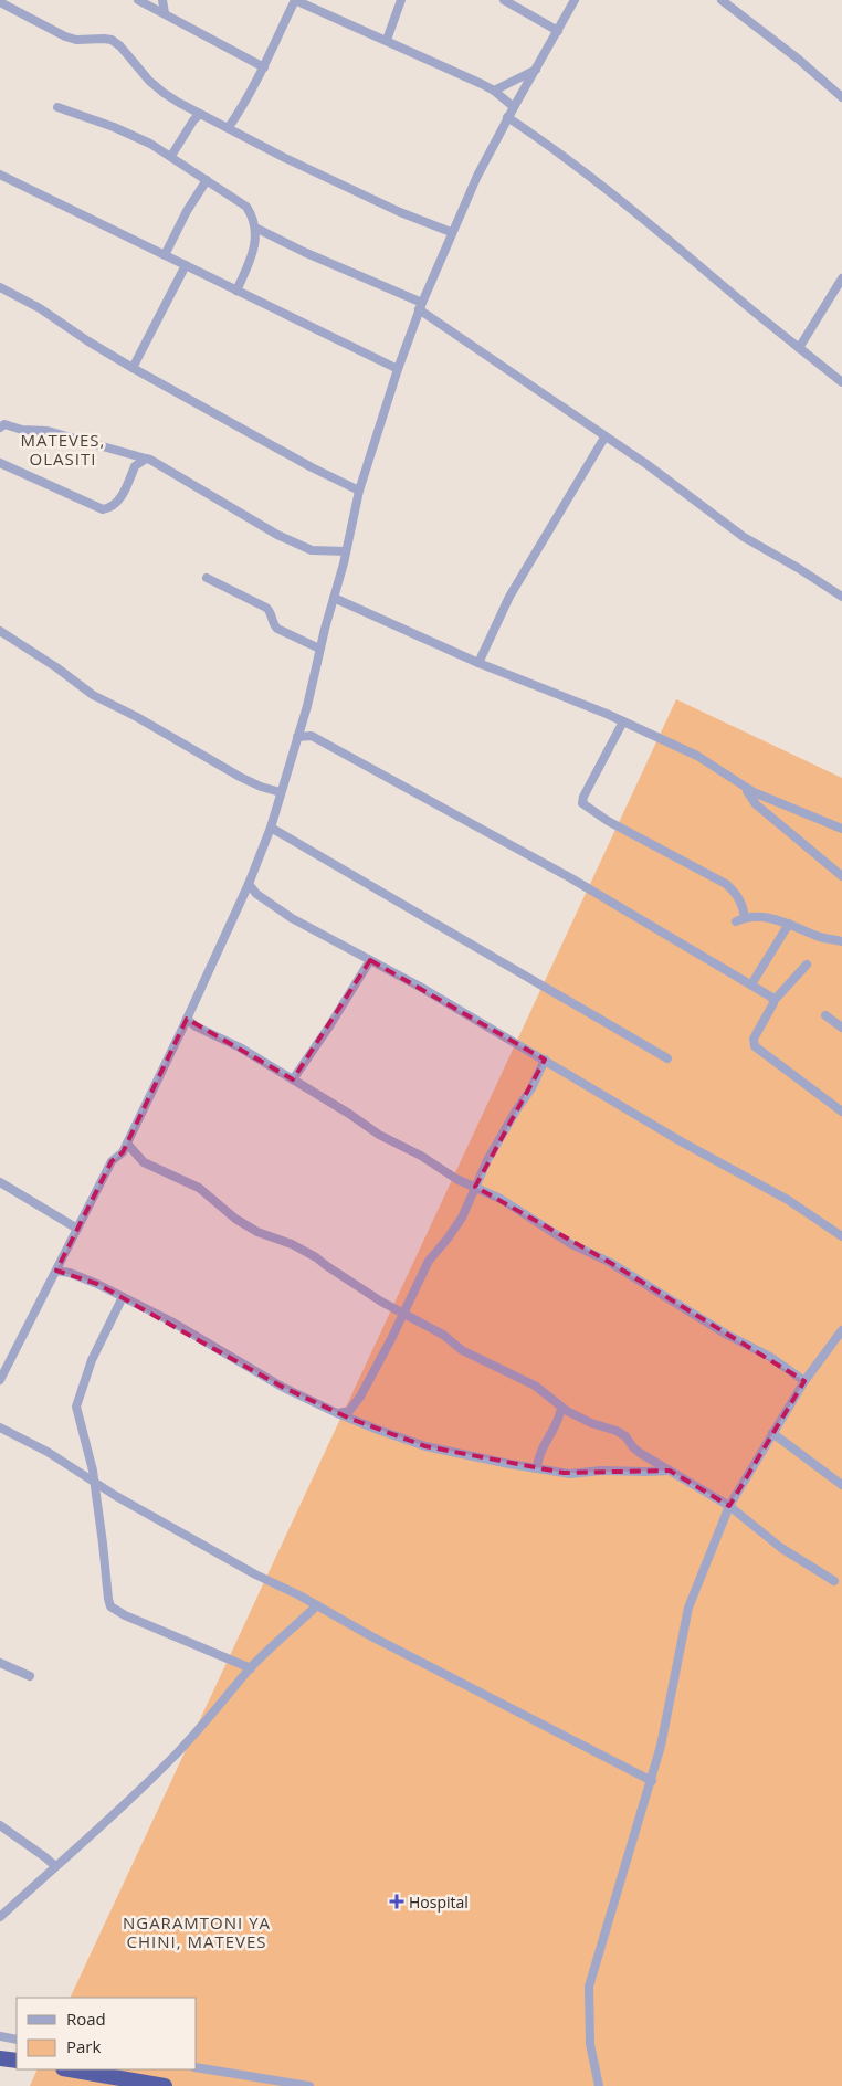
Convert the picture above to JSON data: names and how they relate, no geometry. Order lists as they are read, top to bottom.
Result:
{
  "districts": ["MATEVES, OLASITI", "NGARAMTONI YA CHINI, MATEVES"],
  "places": {
    "health": ["Hospital"]
  },
  "legend": ["Road", "Park"]
}
